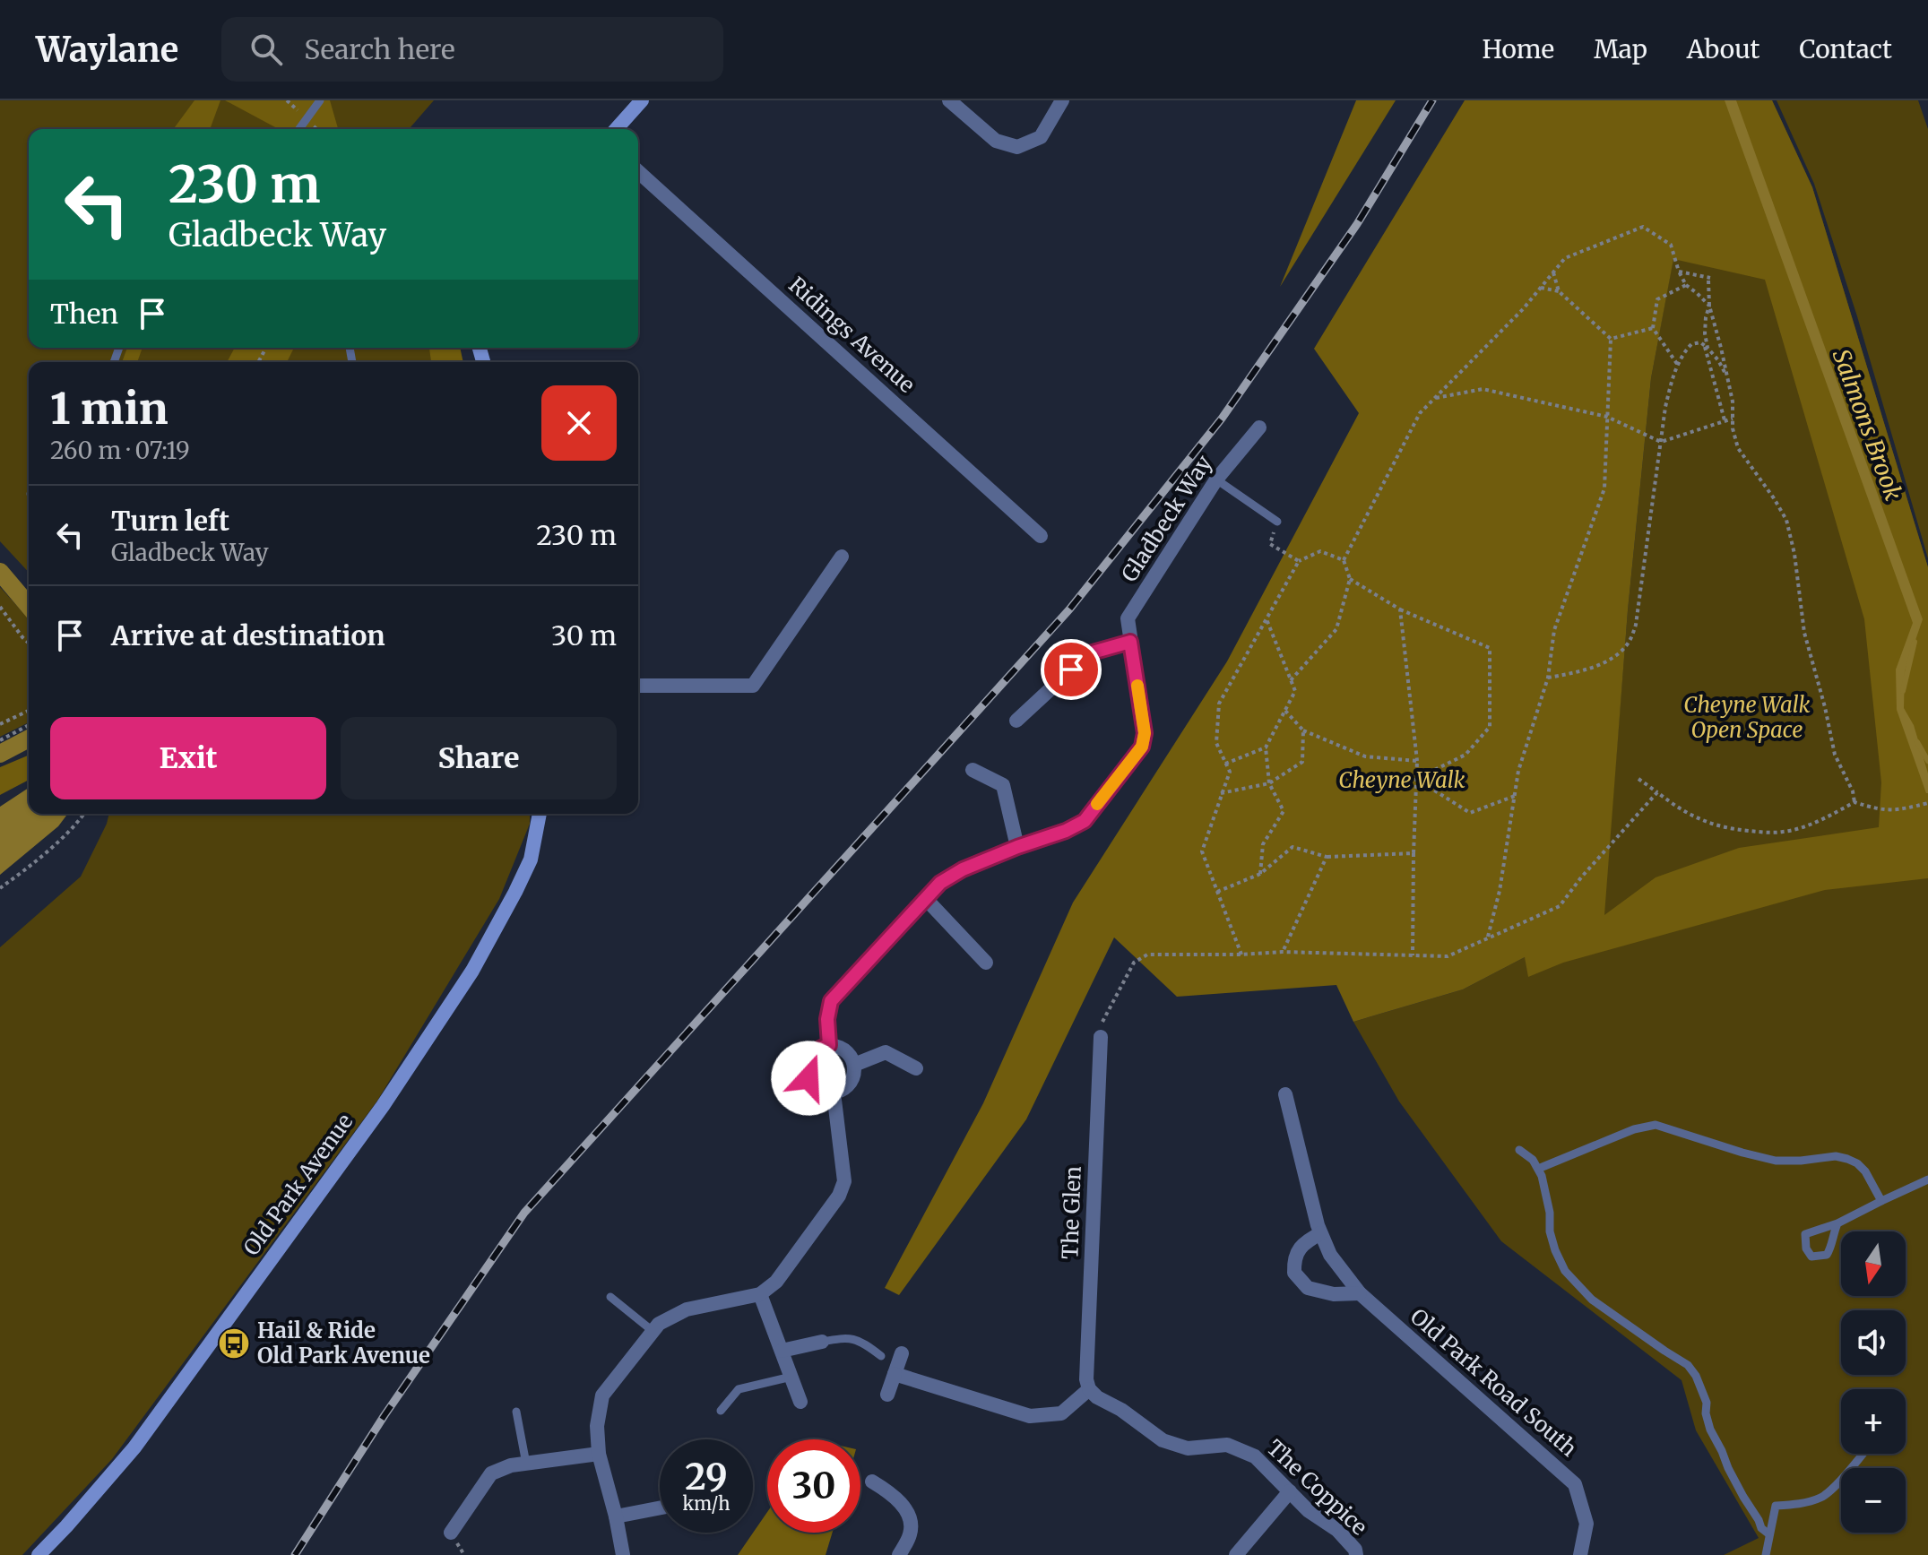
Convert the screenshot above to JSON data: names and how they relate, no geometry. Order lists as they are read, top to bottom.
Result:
{
  "streets": {
    "street": [
      "Ridings Avenue",
      "Gladbeck Way",
      "Old Park Avenue",
      "The Glen",
      "Old Park Road South",
      "The Coppice"
    ]
  },
  "crossings": [
    ["The Glen", "The Coppice"]
  ],
  "water": ["Salmons Brook"],
  "parks": ["Cheyne Walk Open Space", "Cheyne Walk"],
  "places": {
    "bus stop": ["Hail & Ride Old Park Avenue"]
  },
  "north": "bottom",
  "page": {
    "header": "Waylane",
    "search": "Search here",
    "nav": [
      "Home",
      "Map",
      "About",
      "Contact"
    ],
    "turn": ["230 m", "Gladbeck Way"],
    "then": "Then",
    "heading": ["1 min", "260 m · 07:19"],
    "list": [
      {
        "name": "Turn left",
        "note": "Gladbeck Way",
        "value": "230 m"
      },
      {
        "name": "Arrive at destination",
        "value": "30 m"
      }
    ],
    "buttons": ["Exit", "Share"],
    "map_buttons": ["+", "−"],
    "speed": "29 km/h",
    "limit": "30"
  }
}
